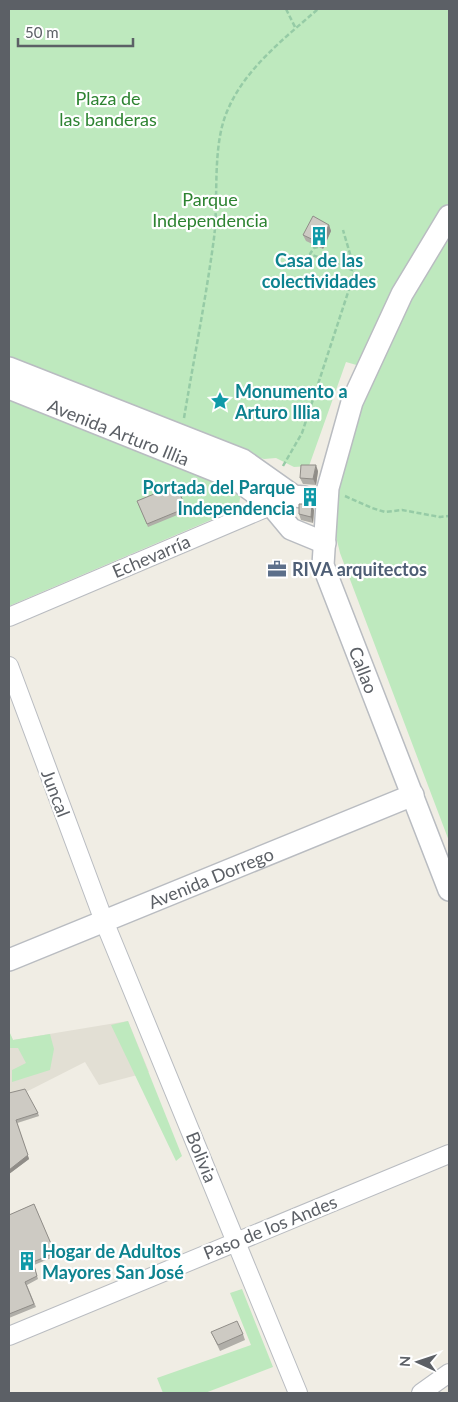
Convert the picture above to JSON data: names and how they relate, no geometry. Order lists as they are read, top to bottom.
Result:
{
  "streets": {
    "street": [
      "Avenida Arturo Illia",
      "Echevarría",
      "Callao",
      "Juncal",
      "Avenida Dorrego",
      "Bolivia",
      "Paso de los Andes"
    ]
  },
  "crossings": [
    ["Avenida Arturo Illia", "Echevarría"],
    ["Avenida Arturo Illia", "Callao"],
    ["Echevarría", "Callao"],
    ["Callao", "Avenida Dorrego"],
    ["Juncal", "Avenida Dorrego"],
    ["Juncal", "Bolivia"],
    ["Avenida Dorrego", "Bolivia"],
    ["Bolivia", "Paso de los Andes"]
  ],
  "parks": ["Plaza de las banderas", "Parque Independencia"],
  "places": {
    "building": ["Casa de las colectividades", "Portada del Parque Independencia", "Hogar de Adultos Mayores San José"],
    "place": ["Monumento a Arturo Illia"],
    "office": ["RIVA arquitectos"]
  },
  "scale_bar": "50 m",
  "north": "left"
}
